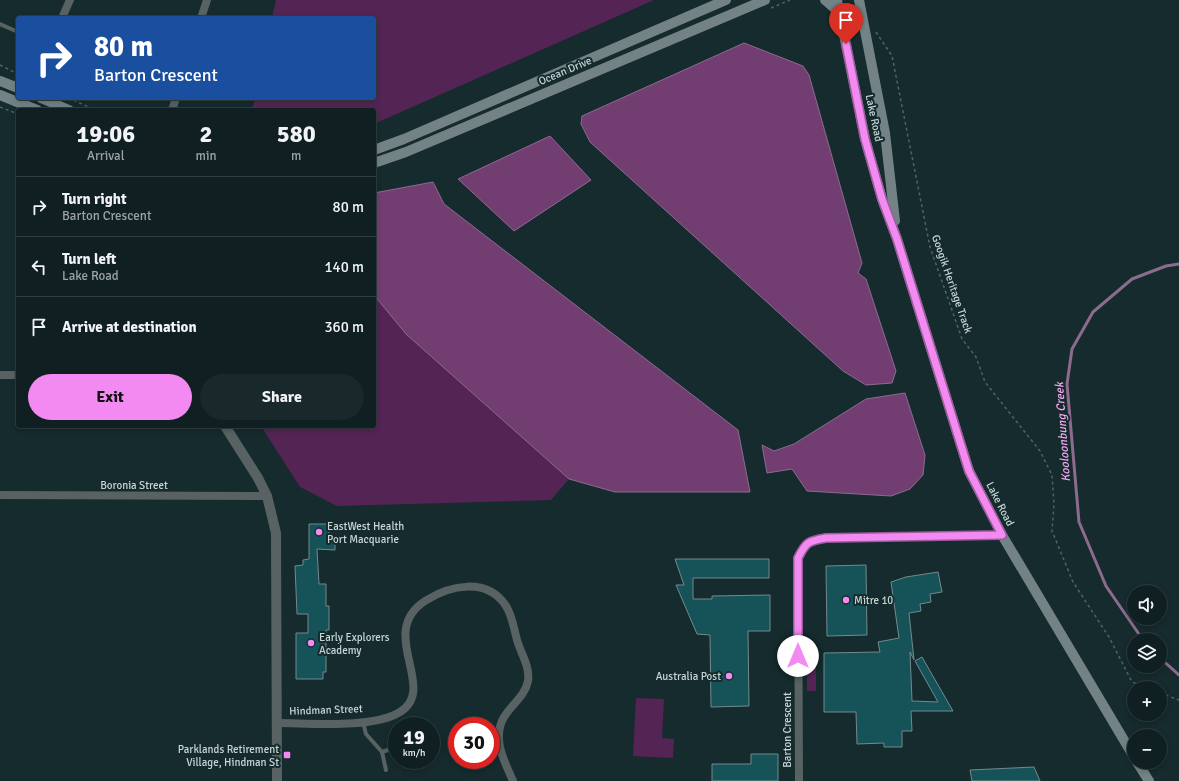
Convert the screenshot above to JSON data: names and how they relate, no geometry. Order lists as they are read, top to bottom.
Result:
{
  "streets": {
    "main road": ["Ocean Drive", "Lake Road"],
    "street": ["Boronia Street", "Hindman Street", "Barton Crescent"],
    "path": ["Googik Heritage Track"]
  },
  "crossings": [
    ["Lake Road", "Barton Crescent"],
    ["Boronia Street", "Hindman Street"]
  ],
  "water": ["Kooloonbung Creek"],
  "places": {
    "other": [
      "EastWest Health Port Macquarie",
      "Mitre 10",
      "Early Explorers Academy",
      "Australia Post"
    ],
    "transit": ["Parklands Retirement Village, Hindman St"]
  },
  "page": {
    "turn": ["80 m", "Barton Crescent"],
    "eta": [
      "19:06",
      "Arrival",
      "2",
      "min",
      "580",
      "m"
    ],
    "list": [
      {
        "name": "Turn right",
        "note": "Barton Crescent",
        "value": "80 m"
      },
      {
        "name": "Turn left",
        "note": "Lake Road",
        "value": "140 m"
      },
      {
        "name": "Arrive at destination",
        "value": "360 m"
      }
    ],
    "buttons": ["Exit", "Share"],
    "map_buttons": ["+", "−"],
    "speed": "19 km/h",
    "limit": "30"
  }
}
